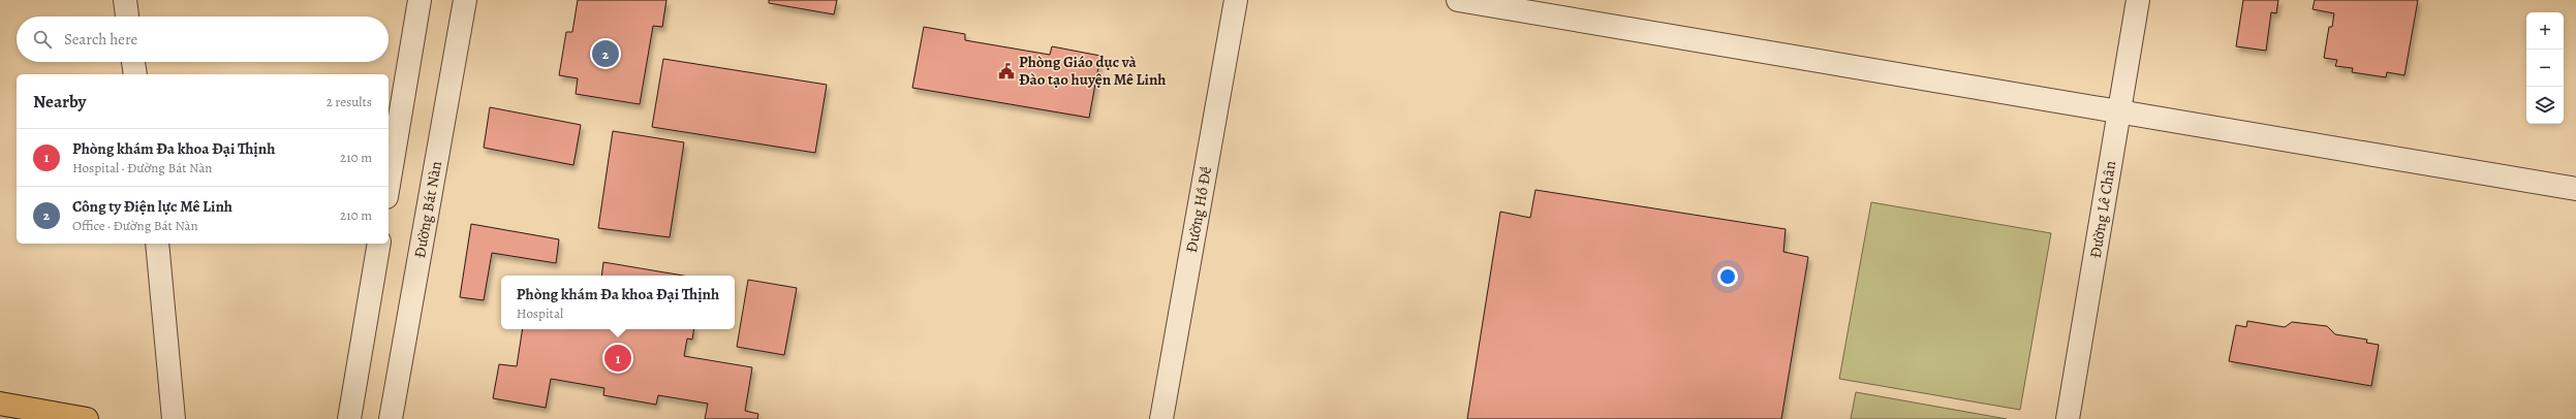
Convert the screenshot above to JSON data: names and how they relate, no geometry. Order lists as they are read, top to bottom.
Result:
{
  "streets": {
    "street": ["Đường Bát Nàn", "Đường Hồ Đề", "Đường Lê Chân"]
  },
  "places": {
    "public building": ["Phòng Giáo dục và Đào tạo huyện Mê Linh"]
  },
  "page": {
    "map_buttons": ["+", "−"],
    "search": "Search here",
    "pins": ["2", "1"],
    "heading": ["Nearby", "2 results"],
    "list": [
      {
        "mark": "1",
        "name": "Phòng khám Đa khoa Đại Thịnh",
        "note": "Hospital · Đường Bát Nàn",
        "value": "210 m"
      },
      {
        "mark": "2",
        "name": "Công ty Điện lực Mê Linh",
        "note": "Office · Đường Bát Nàn",
        "value": "210 m"
      }
    ],
    "popup": ["Phòng khám Đa khoa Đại Thịnh", "Hospital"]
  }
}
